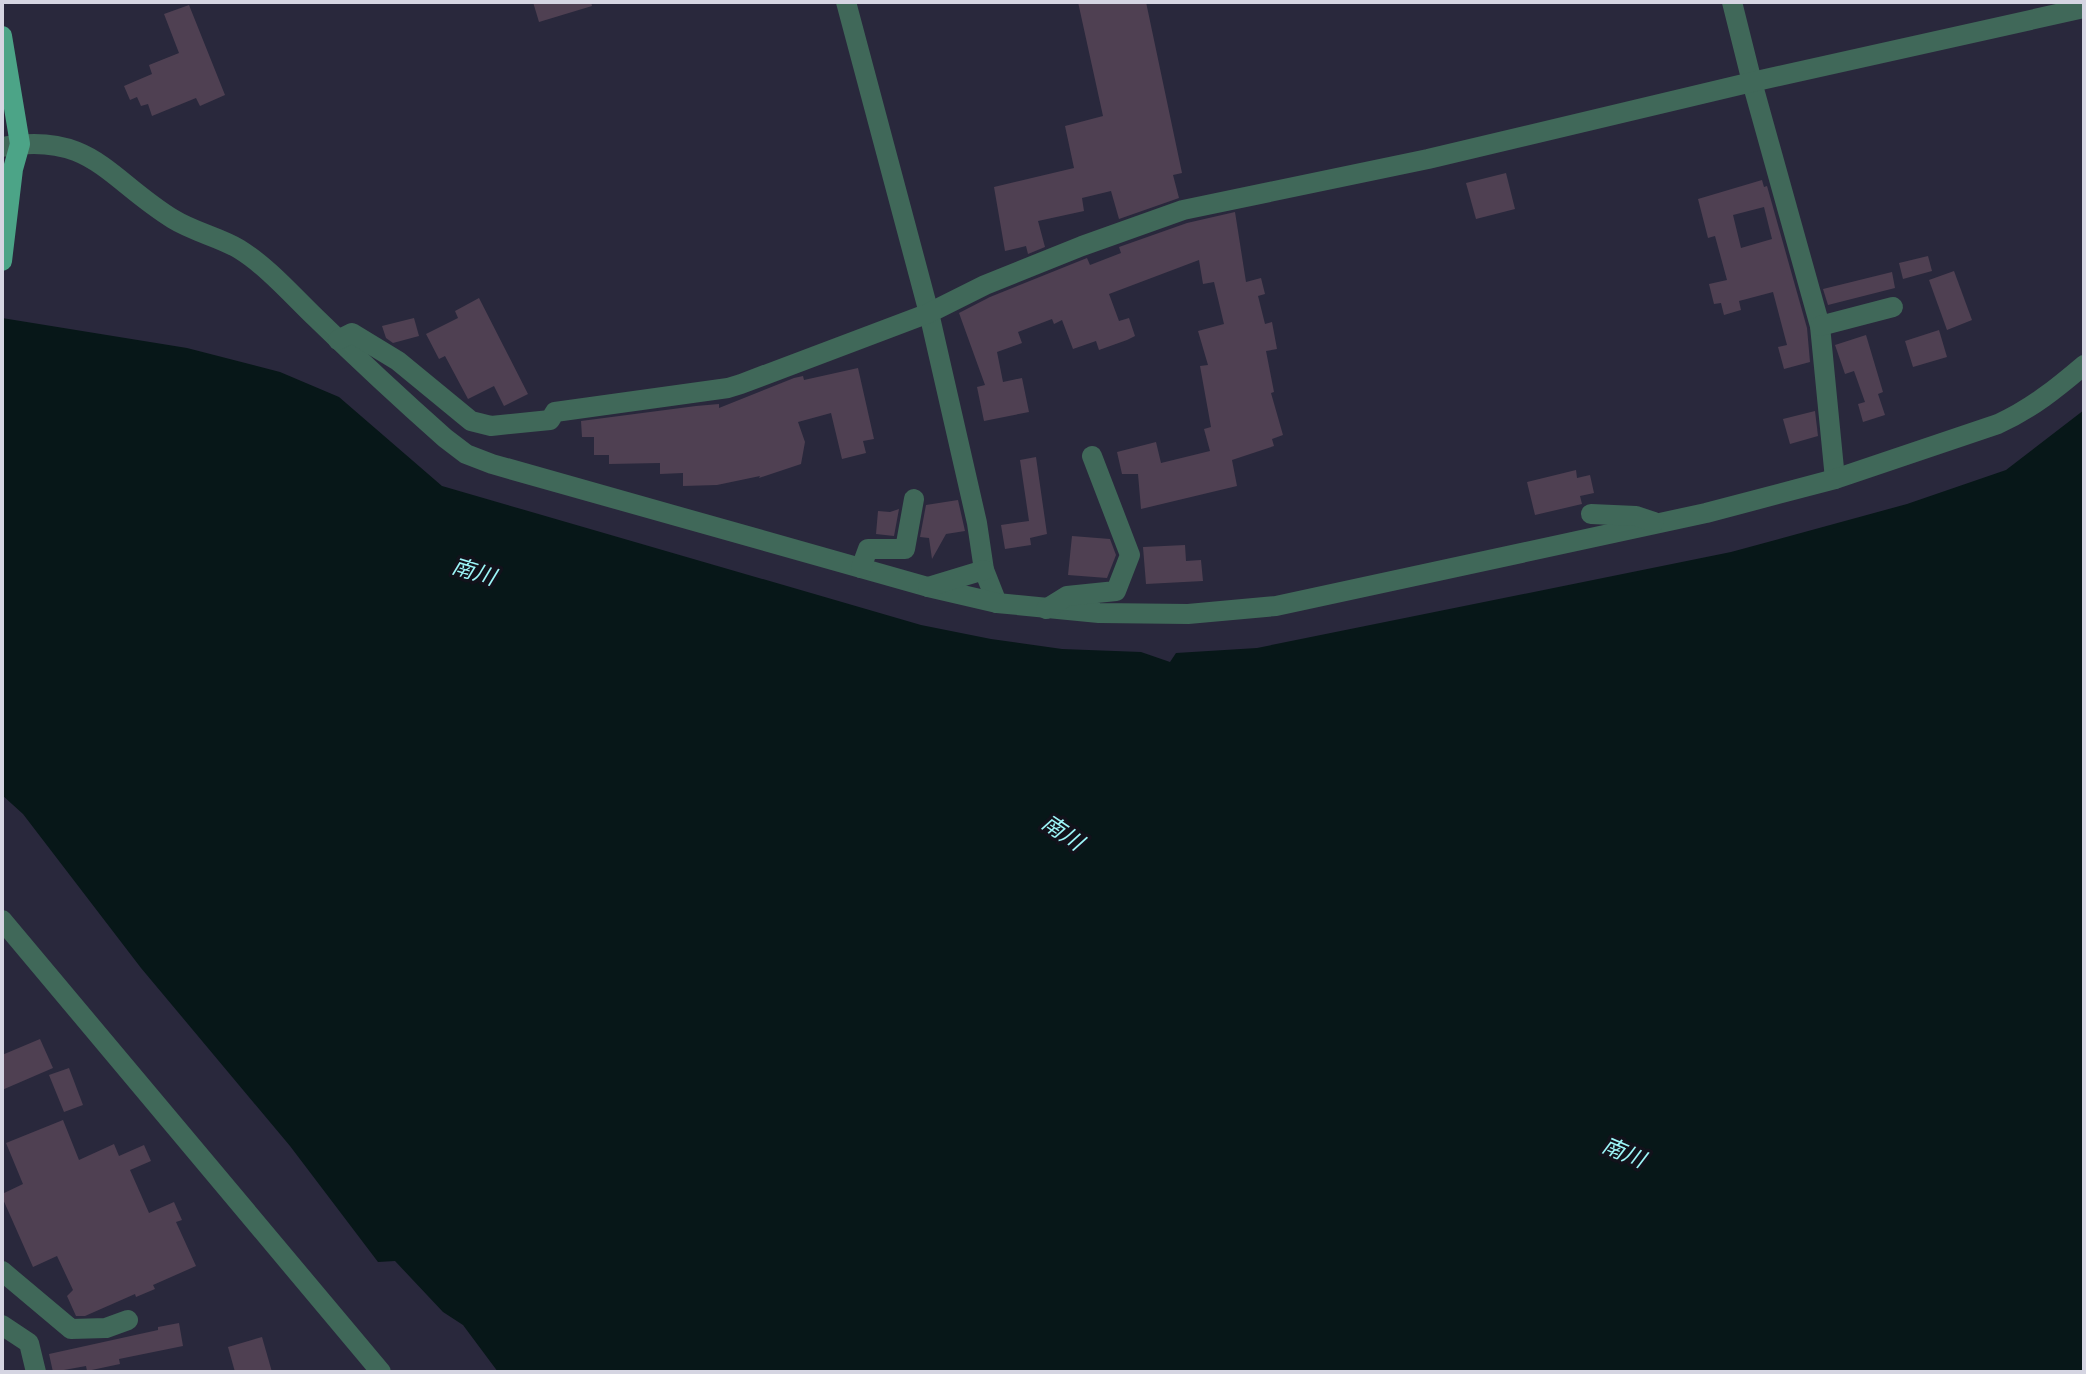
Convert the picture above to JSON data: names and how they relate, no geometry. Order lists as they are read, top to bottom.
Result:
{
  "water": ["南川"]
}
